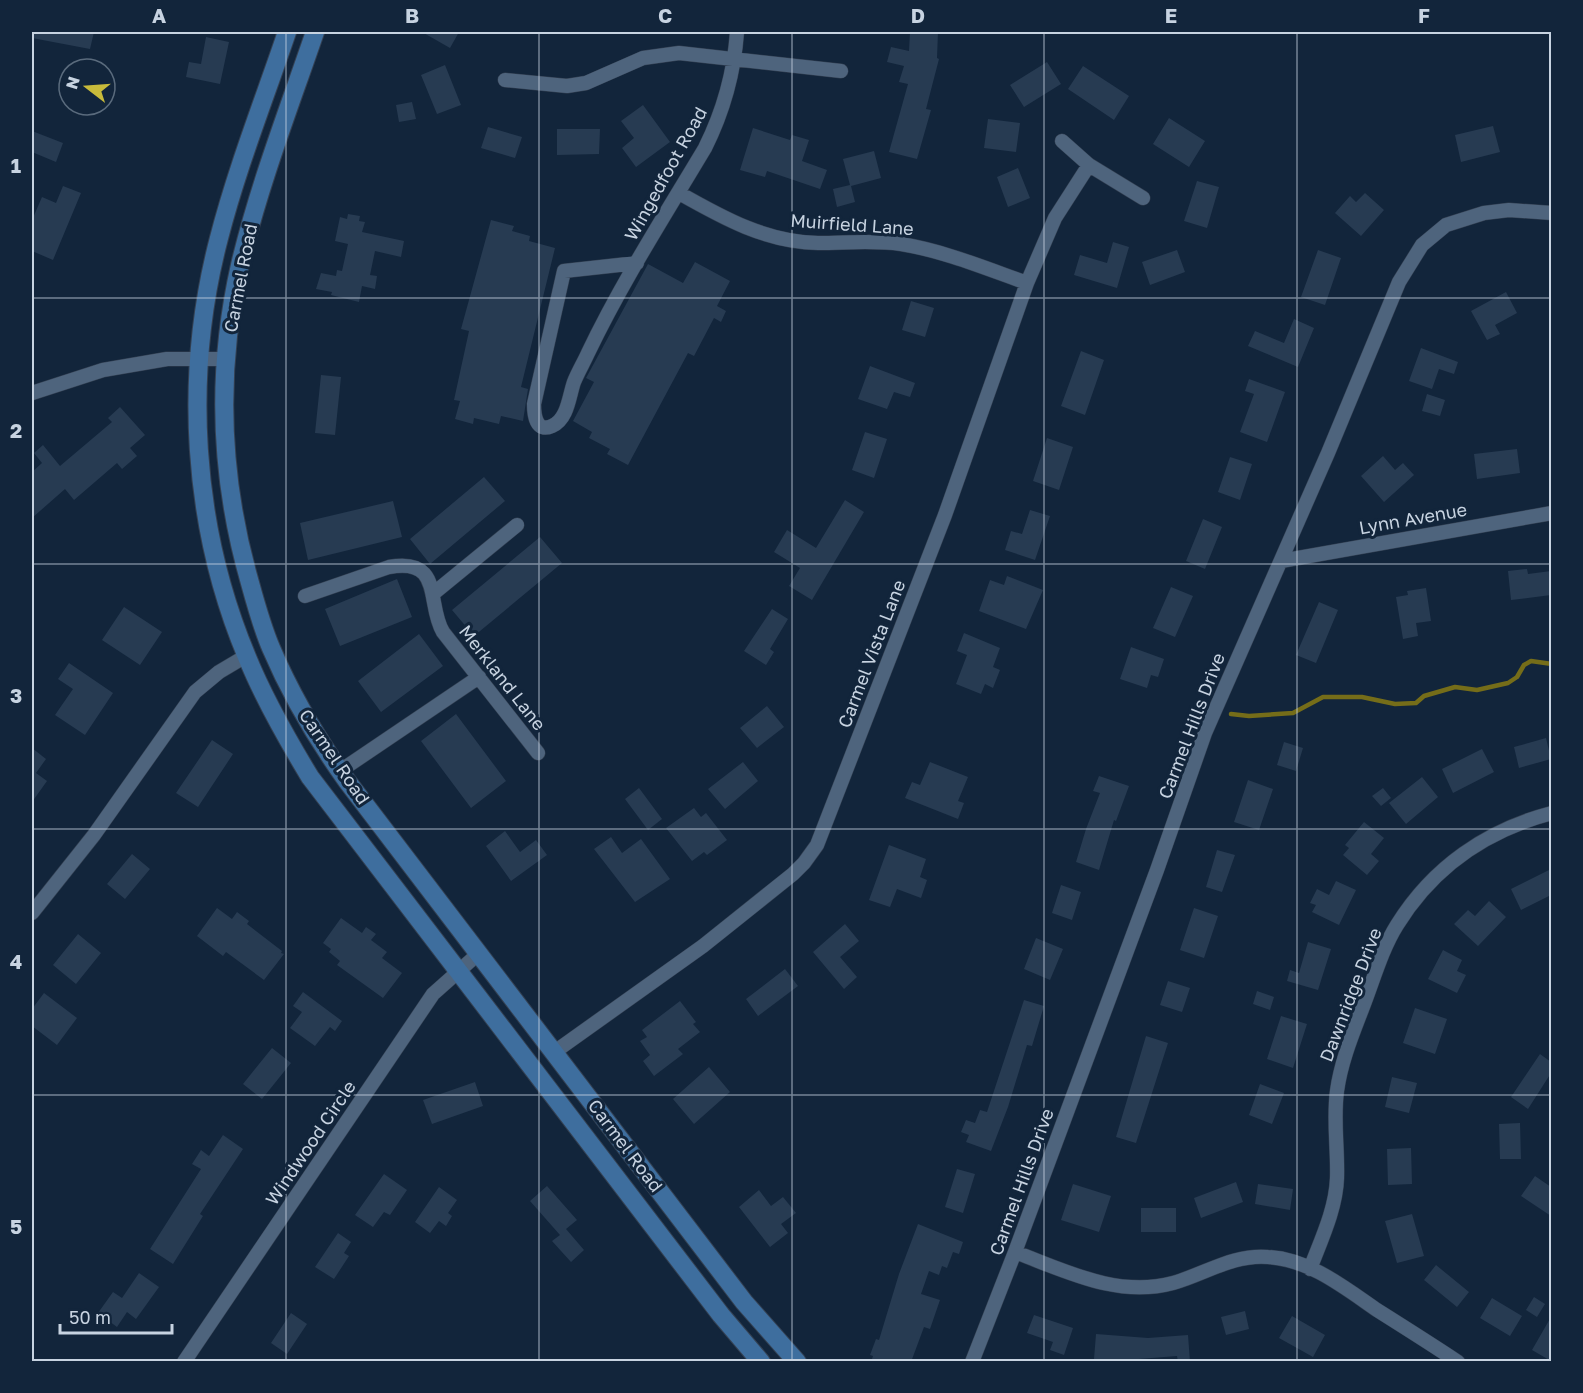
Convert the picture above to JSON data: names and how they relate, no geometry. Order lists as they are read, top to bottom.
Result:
{
  "streets": {
    "main road": ["Carmel Road"],
    "street": [
      "Wingedfoot Road",
      "Muirfield Lane",
      "Lynn Avenue",
      "Carmel Vista Lane",
      "Merkland Lane",
      "Carmel Hills Drive",
      "Dawnridge Drive",
      "Windwood Circle"
    ]
  },
  "crossings": [
    ["Wingedfoot Road", "Muirfield Lane"],
    ["Muirfield Lane", "Carmel Vista Lane"],
    ["Carmel Road", "Carmel Vista Lane"],
    ["Carmel Road", "Windwood Circle"],
    ["Lynn Avenue", "Carmel Hills Drive"]
  ],
  "scale_bar": "50 m",
  "north": "left",
  "grid": {
    "columns": [
      "A",
      "B",
      "C",
      "D",
      "E",
      "F"
    ],
    "rows": [
      "1",
      "2",
      "3",
      "4",
      "5"
    ]
  }
}
